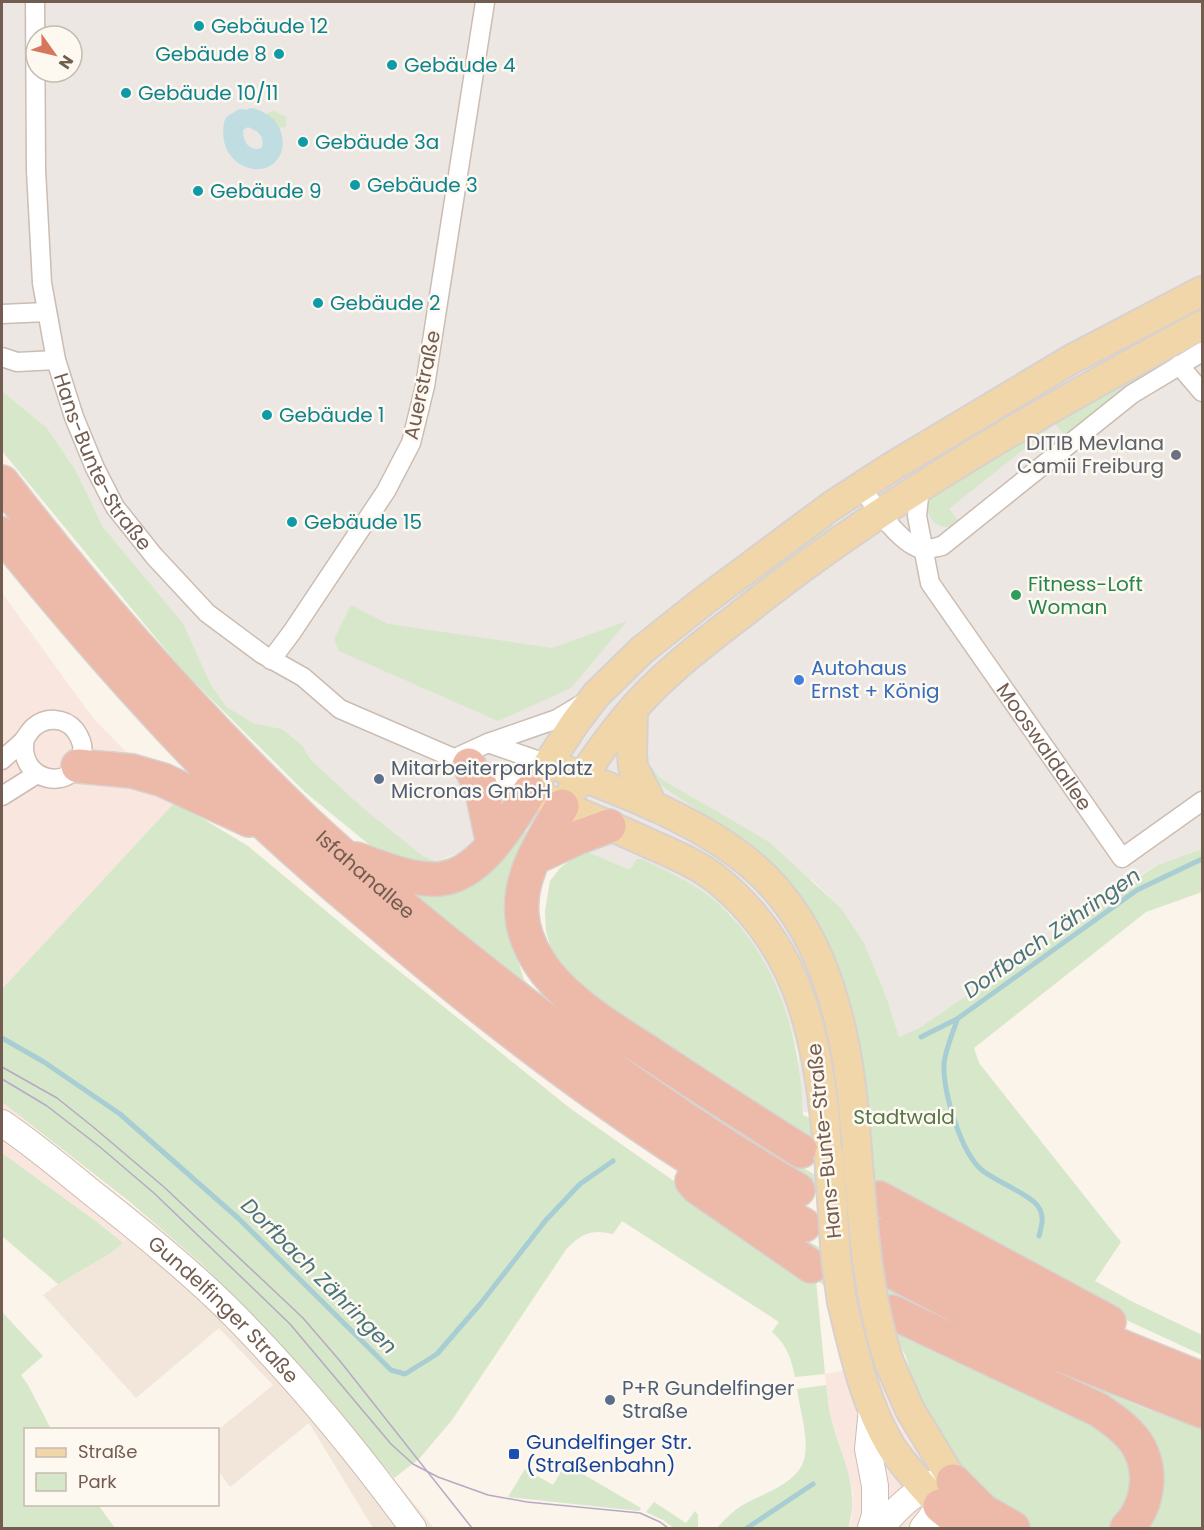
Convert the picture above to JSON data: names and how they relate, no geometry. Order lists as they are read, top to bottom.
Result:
{
  "streets": {
    "highway": ["Isfahanallee"],
    "main road": ["Hans-Bunte-Straße"],
    "street": ["Auerstraße", "Mooswaldallee", "Gundelfinger Straße"]
  },
  "crossings": [
    ["Auerstraße", "Hans-Bunte-Straße"]
  ],
  "water": ["Dorfbach Zähringen"],
  "parks": ["Stadtwald"],
  "places": {
    "other": [
      "Gebäude 12",
      "Gebäude 8",
      "Gebäude 4",
      "Gebäude 10/11",
      "Gebäude 3a",
      "Gebäude 3",
      "Gebäude 9",
      "Gebäude 2",
      "Gebäude 1",
      "DITIB Mevlana Camii Freiburg",
      "Gebäude 15",
      "Fitness-Loft Woman",
      "Autohaus Ernst + König",
      "Mitarbeiterparkplatz Micronas GmbH",
      "P+R Gundelfinger Straße"
    ],
    "transit": ["Gundelfinger Str. (Straßenbahn)"]
  },
  "legend": ["Straße", "Park"],
  "north": "bottom right"
}
